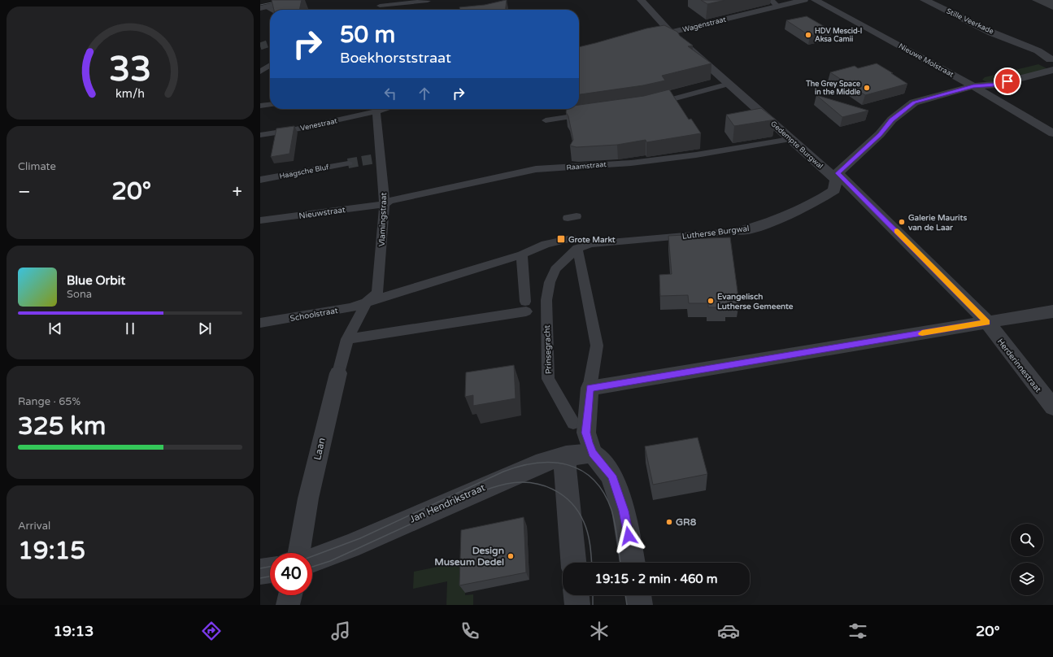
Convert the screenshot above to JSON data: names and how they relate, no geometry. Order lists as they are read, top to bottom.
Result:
{
  "streets": {
    "street": [
      "Stille Veerkade",
      "Wagenstraat",
      "Nieuwe Molstraat",
      "Venestraat",
      "Gedempte Burgwal",
      "Raamstraat",
      "Haagsche Bluf",
      "Nieuwstraat",
      "Vlamingstraat",
      "Lutherse Burgwal",
      "Schoolstraat",
      "Prinsegracht",
      "Herderinnestraat",
      "Laan",
      "Jan Hendrikstraat"
    ]
  },
  "crossings": [
    ["Wagenstraat", "Gedempte Burgwal"],
    ["Venestraat", "Vlamingstraat"],
    ["Gedempte Burgwal", "Raamstraat"],
    ["Gedempte Burgwal", "Lutherse Burgwal"],
    ["Gedempte Burgwal", "Herderinnestraat"],
    ["Raamstraat", "Nieuwstraat"],
    ["Raamstraat", "Vlamingstraat"],
    ["Nieuwstraat", "Vlamingstraat"],
    ["Vlamingstraat", "Schoolstraat"],
    ["Lutherse Burgwal", "Prinsegracht"]
  ],
  "places": {
    "other": [
      "HDV Mescid-I Aksa Camii",
      "The Grey Space in the Middle",
      "Galerie Maurits van de Laar",
      "Evangelisch Lutherse Gemeente",
      "GR8",
      "Design Museum Dedel"
    ],
    "transit": ["Grote Markt"]
  },
  "page": {
    "turn": ["50 m", "Boekhorststraat"],
    "tile": [
      "Climate",
      ["Range · 65%", "325 km"],
      ["Arrival", "19:15"]
    ],
    "heat": ["−", "20°", "+"],
    "song": ["Blue Orbit", "Sona"],
    "limit": "40",
    "trip": "19:15 · 2 min · 460 m",
    "tabs": ["19:13", "20°"],
    "gauge": ["33", "km/h"]
  }
}
